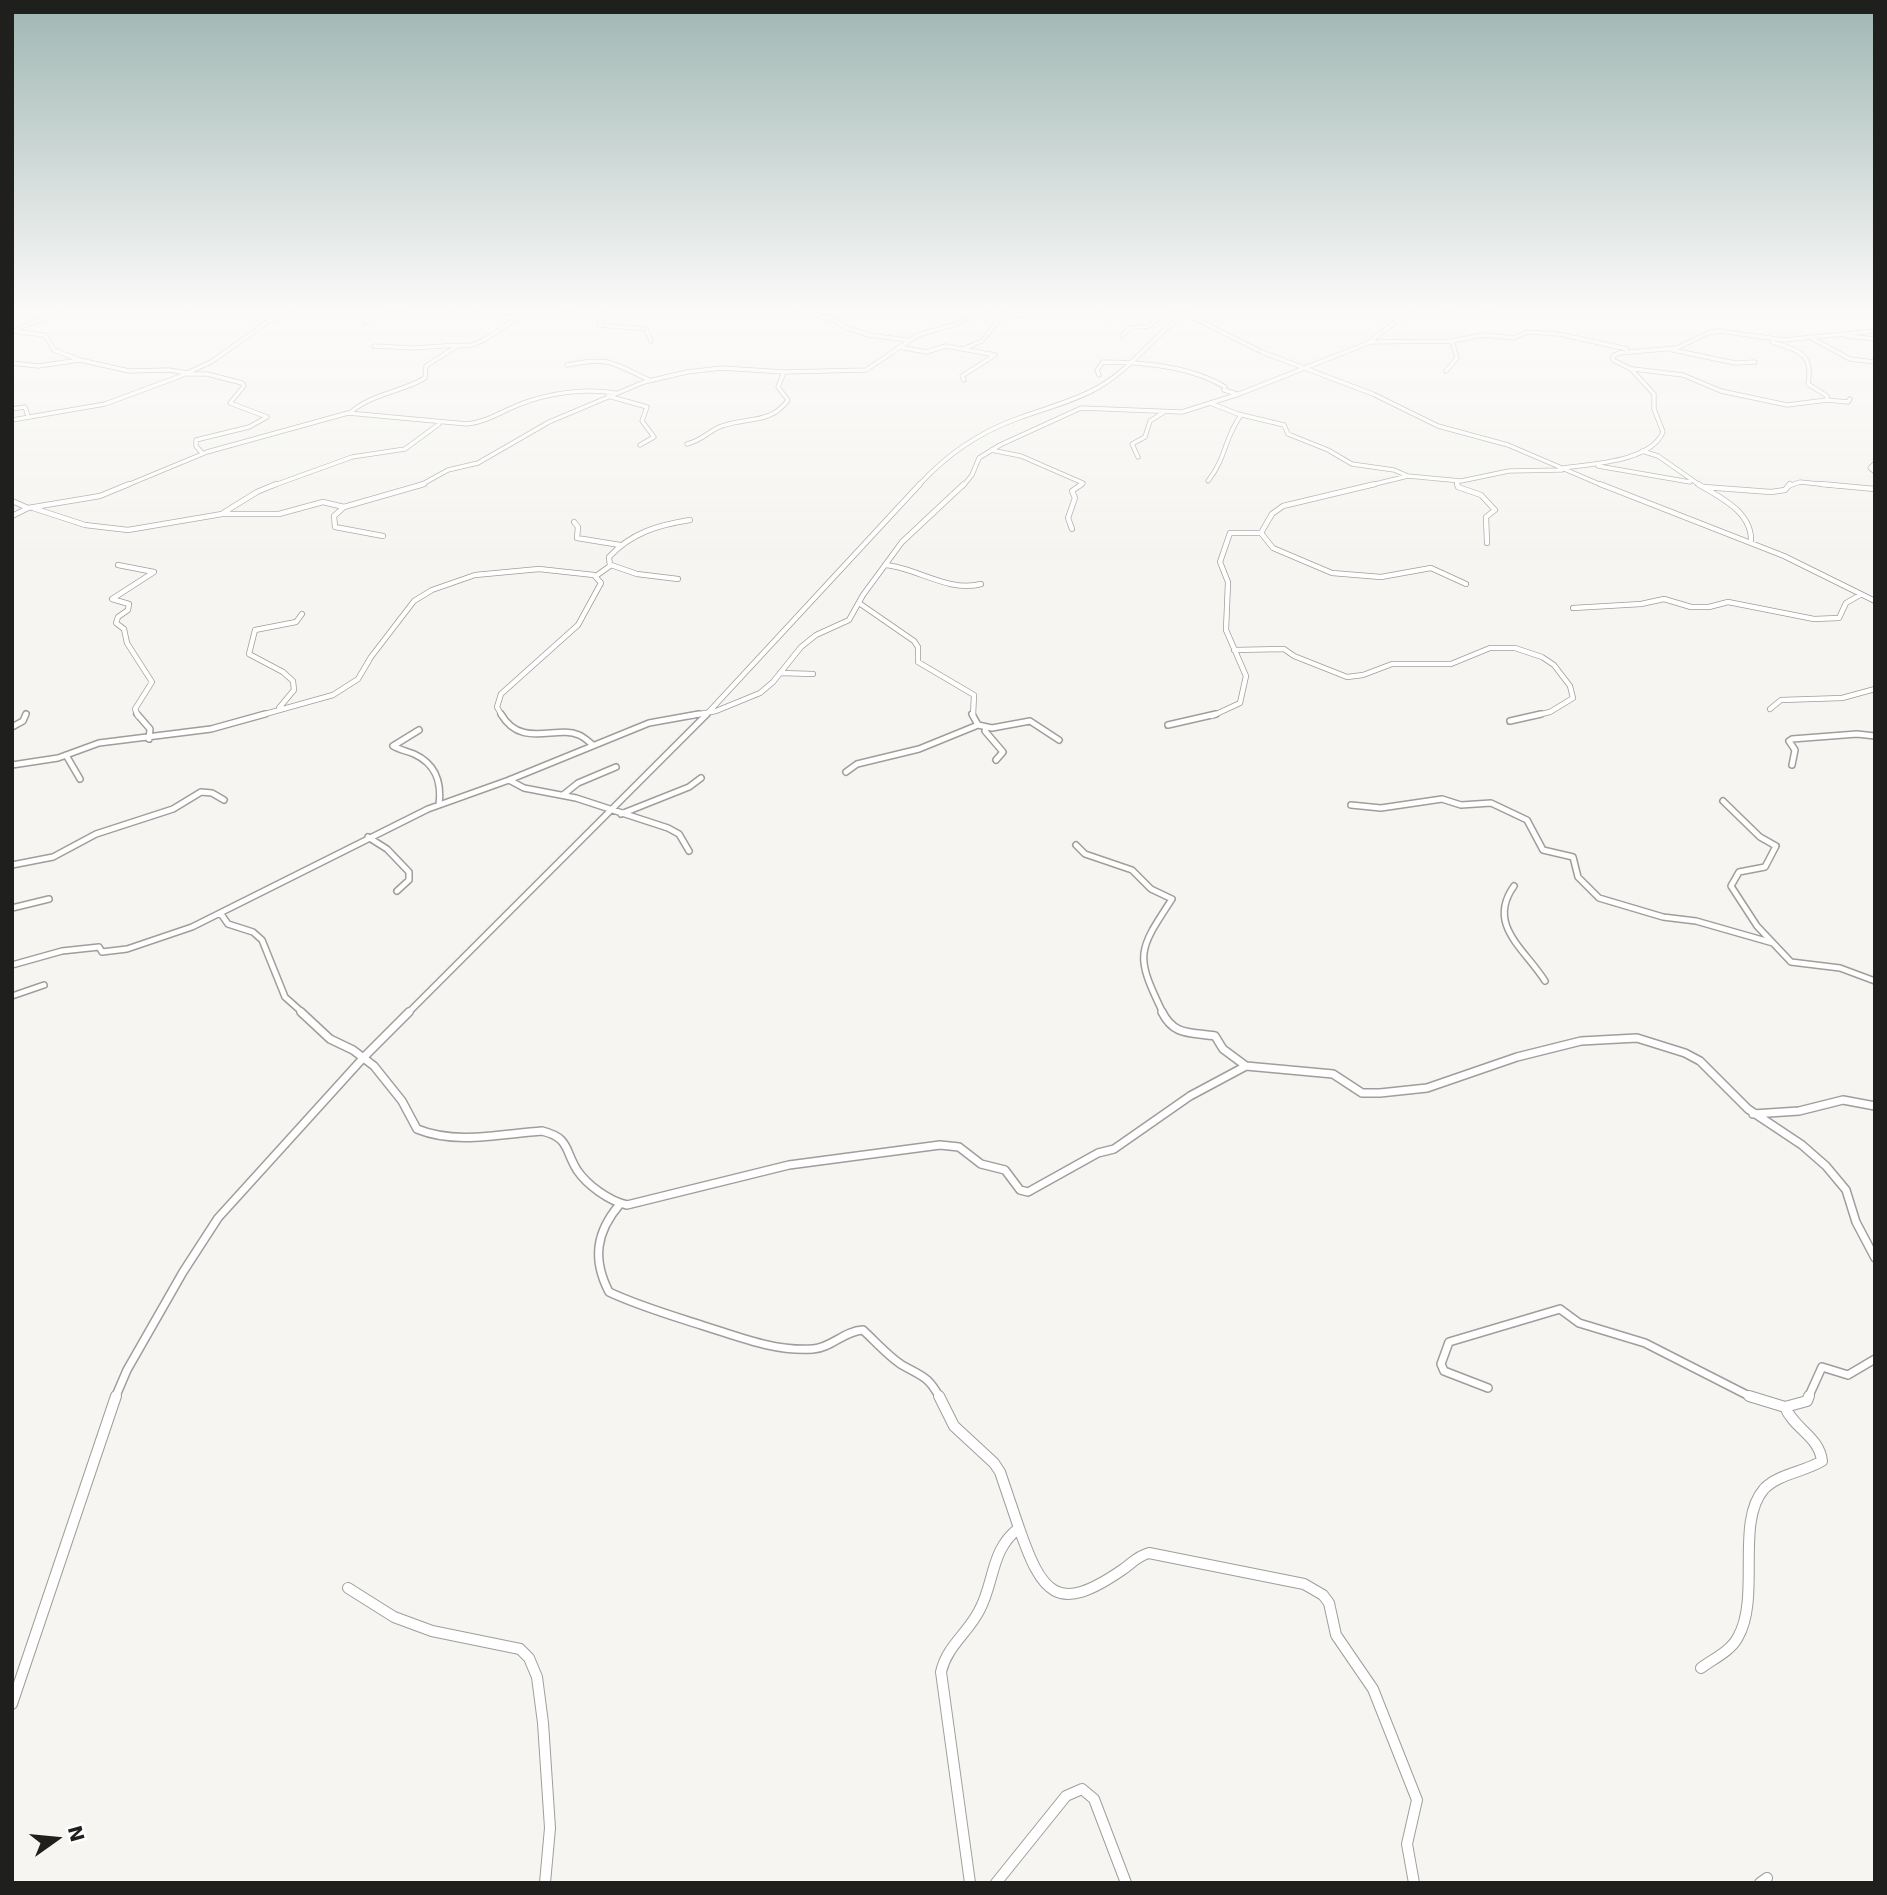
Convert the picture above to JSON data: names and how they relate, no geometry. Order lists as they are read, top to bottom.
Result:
{
  "north": "right"
}
